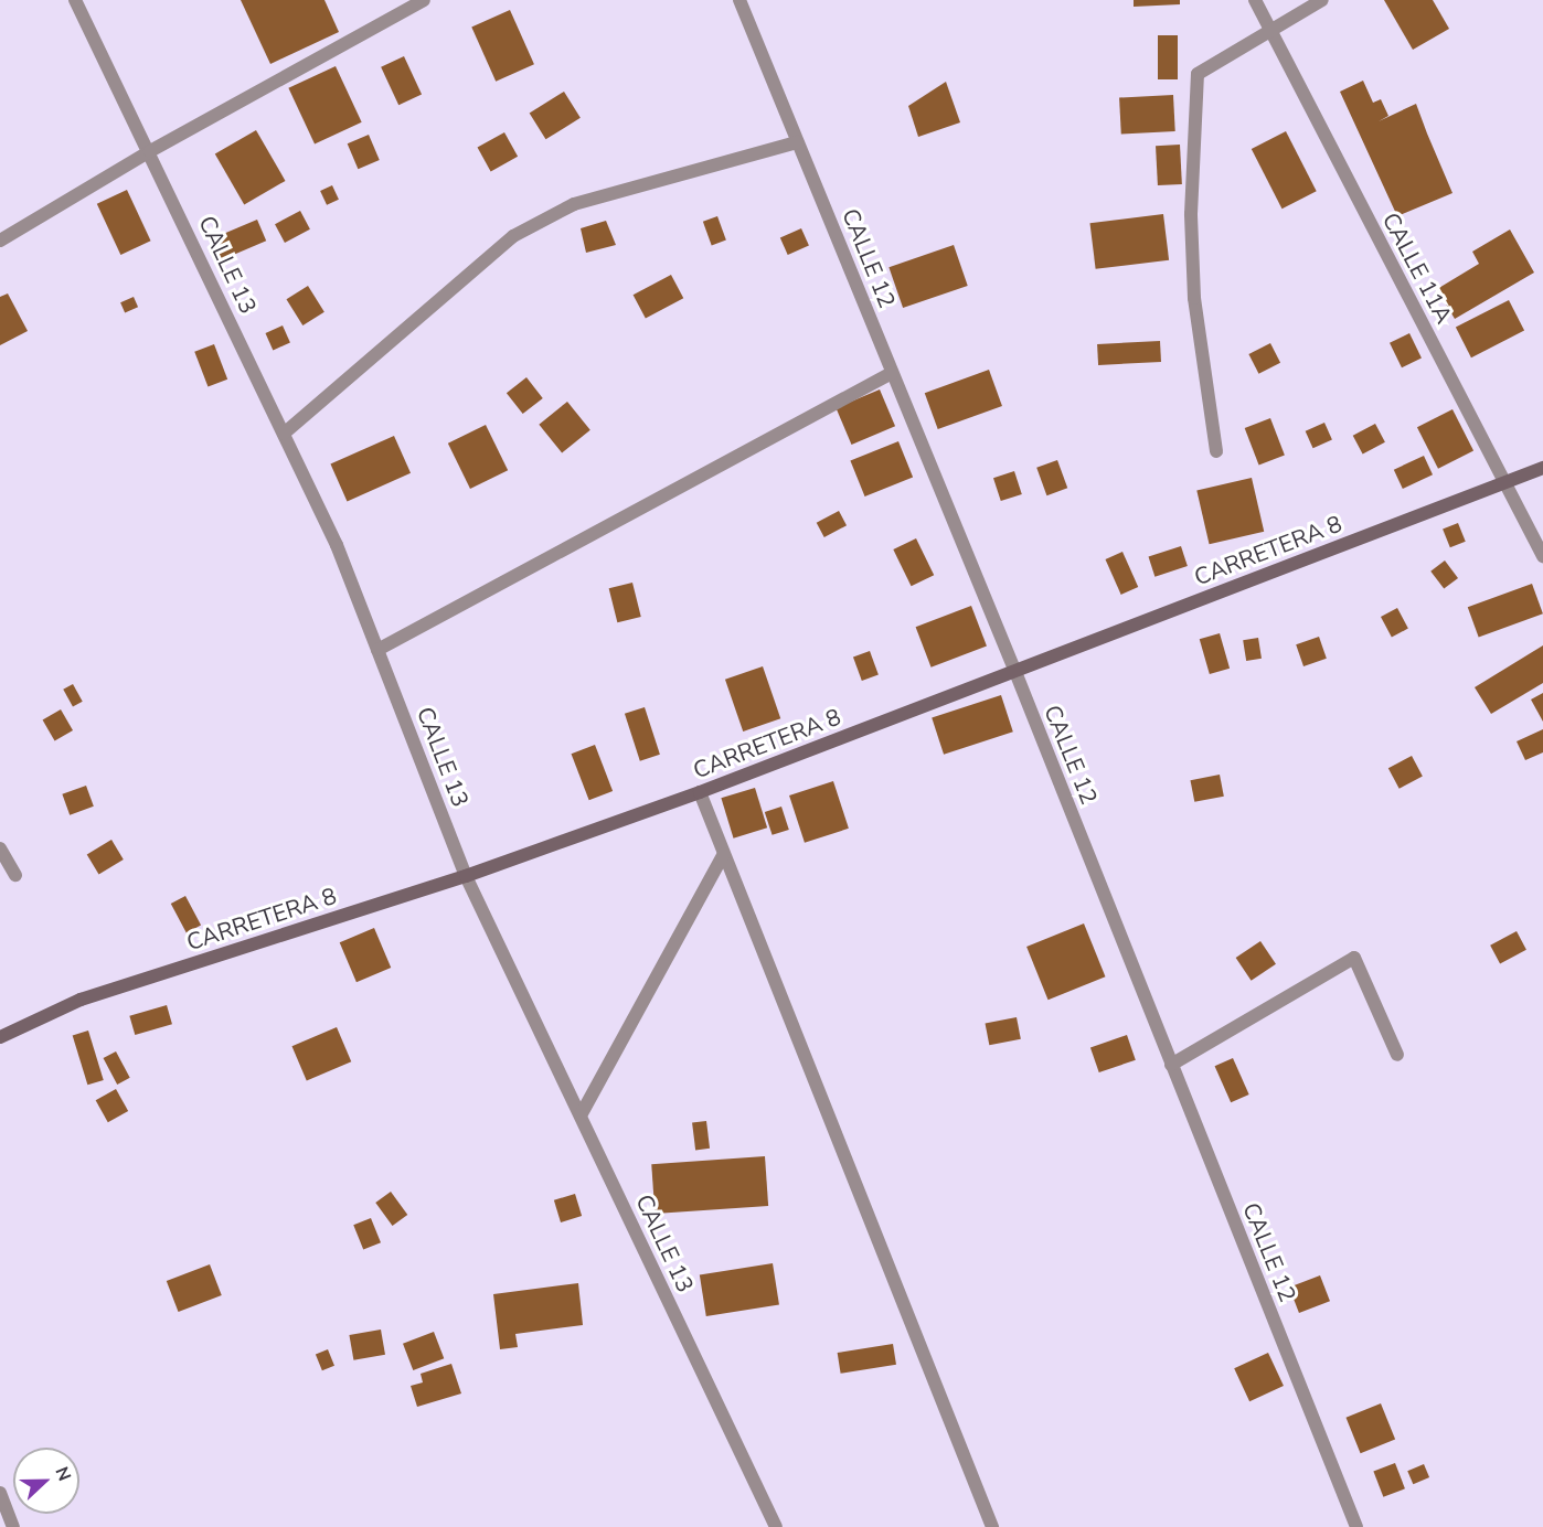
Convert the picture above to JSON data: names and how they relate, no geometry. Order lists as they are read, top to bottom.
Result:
{
  "streets": {
    "street": [
      "CALLE 12",
      "CALLE 13",
      "CALLE 11A",
      "CARRETERA 8"
    ]
  },
  "crossings": [
    ["CALLE 12", "CARRETERA 8"],
    ["CALLE 13", "CARRETERA 8"],
    ["CALLE 11A", "CARRETERA 8"]
  ],
  "north": "right"
}
